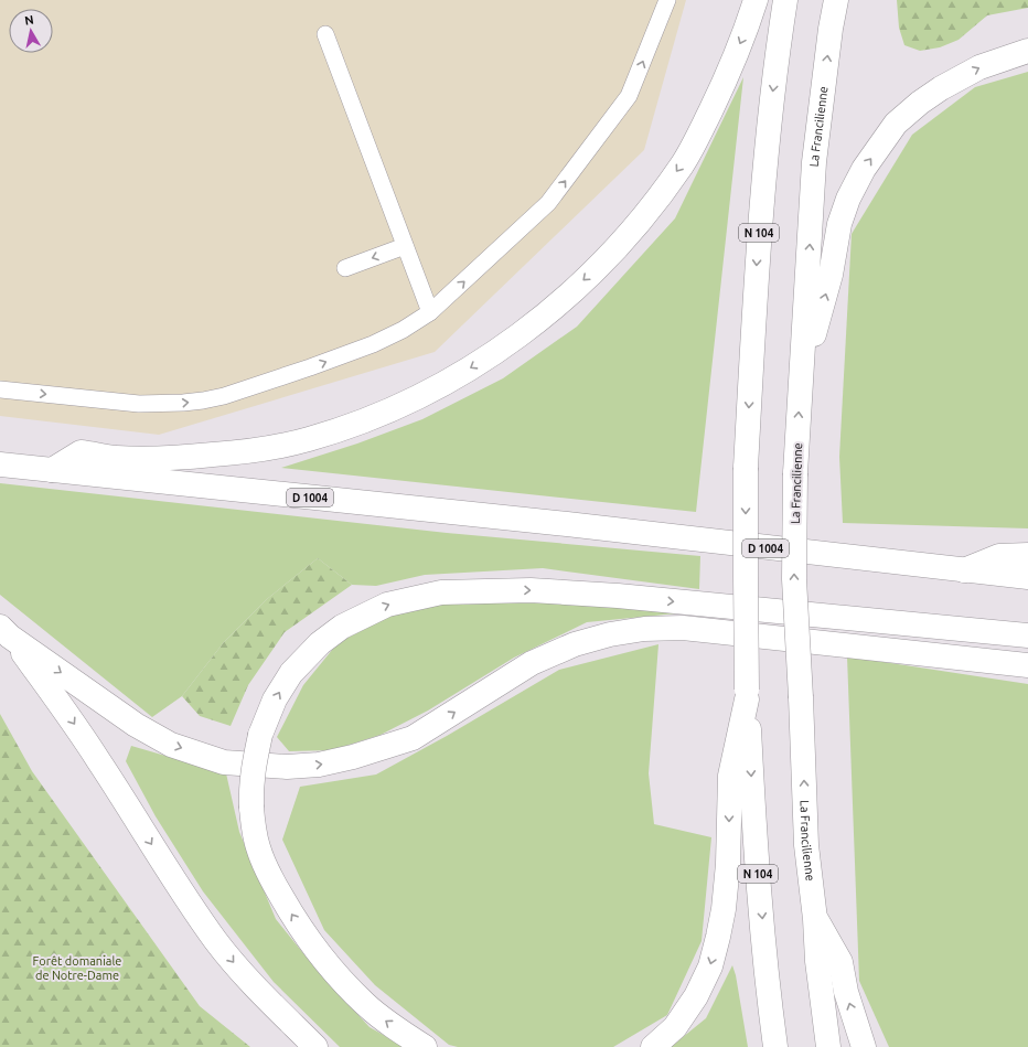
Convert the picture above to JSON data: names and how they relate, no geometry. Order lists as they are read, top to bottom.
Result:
{
  "streets": {
    "main road": ["La Francilienne", "N 104", "D 1004"]
  },
  "parks": ["Forêt domaniale de Notre-Dame"],
  "north": "top"
}
